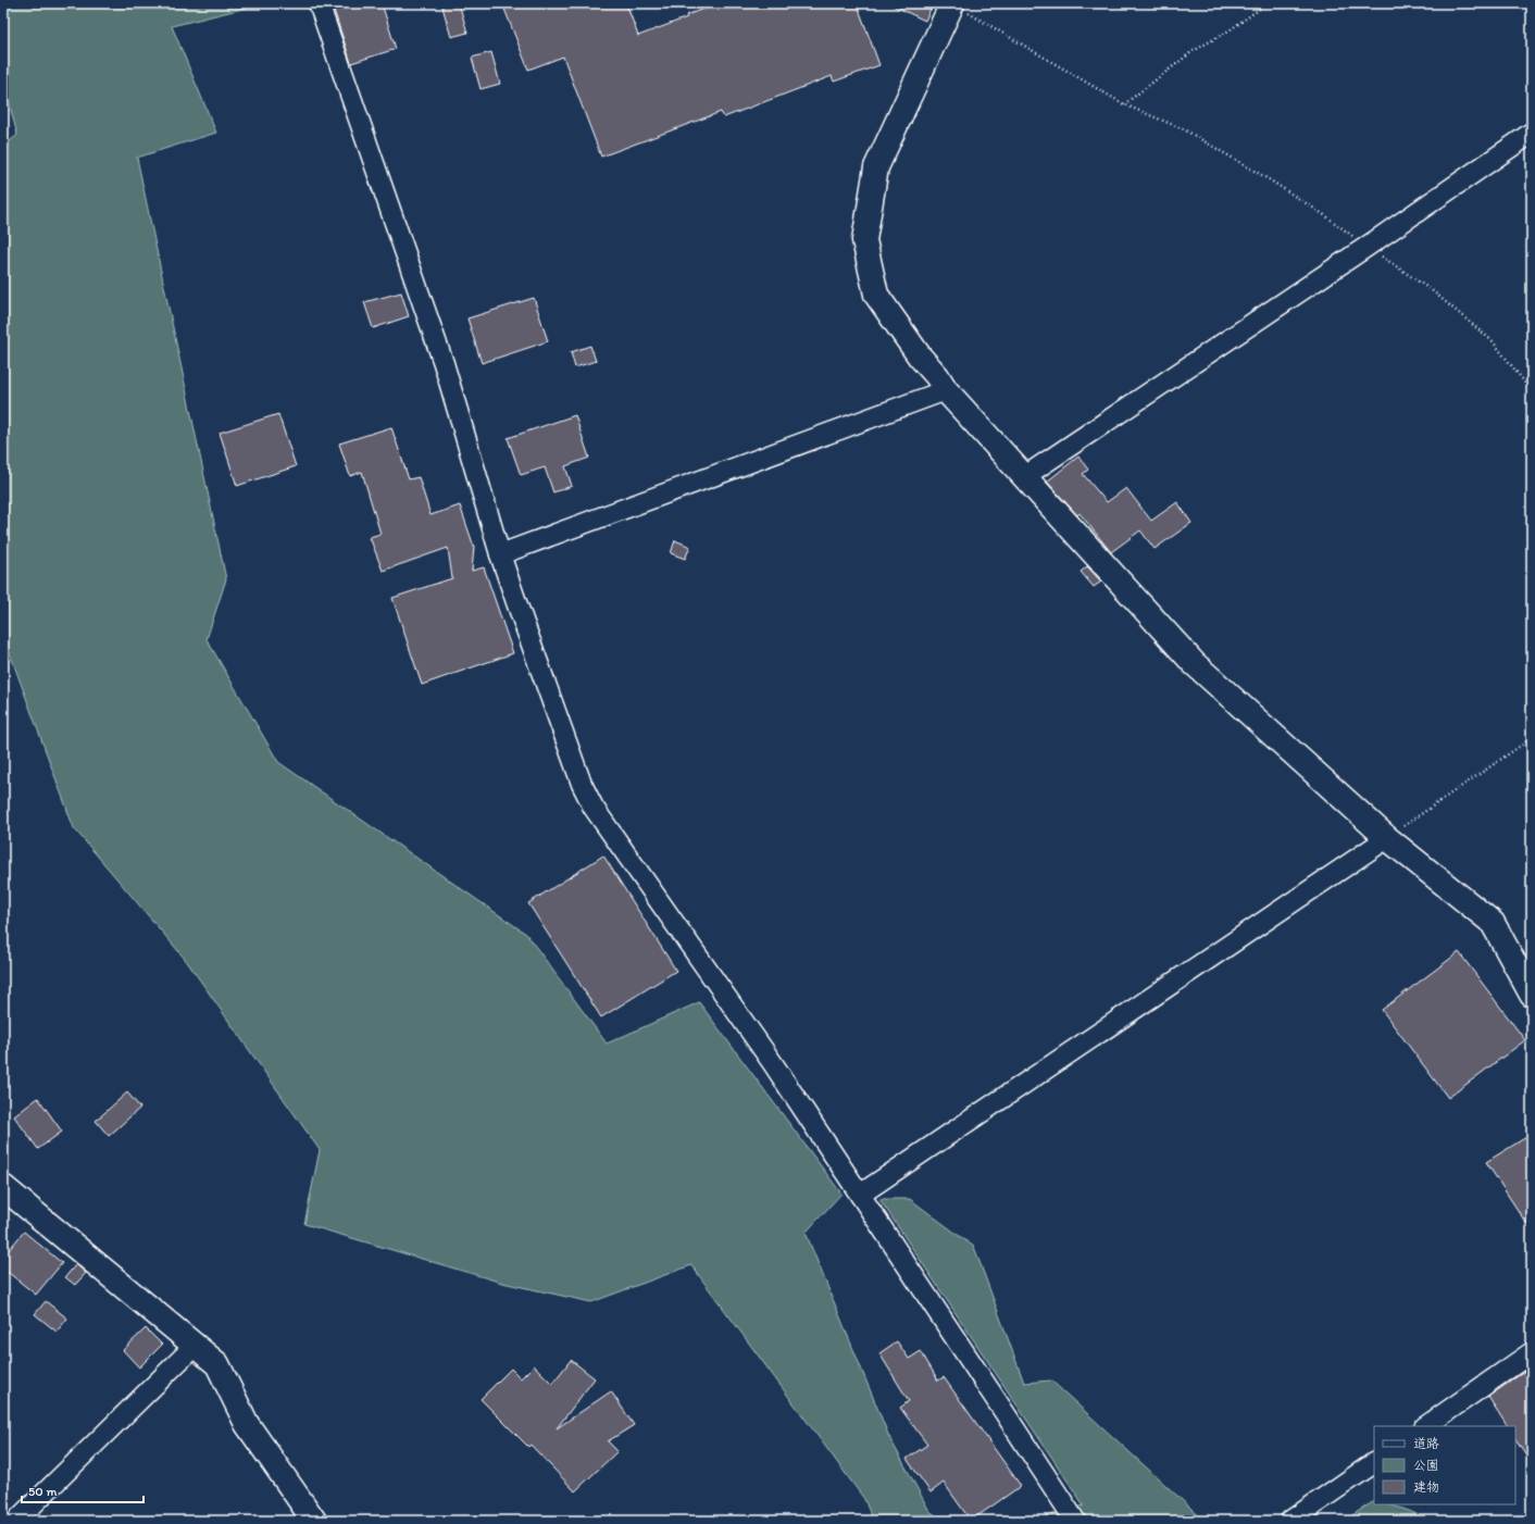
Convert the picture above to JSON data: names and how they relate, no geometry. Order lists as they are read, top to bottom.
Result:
{
  "legend": ["道路", "公園", "建物"],
  "scale_bar": "50 m"
}
